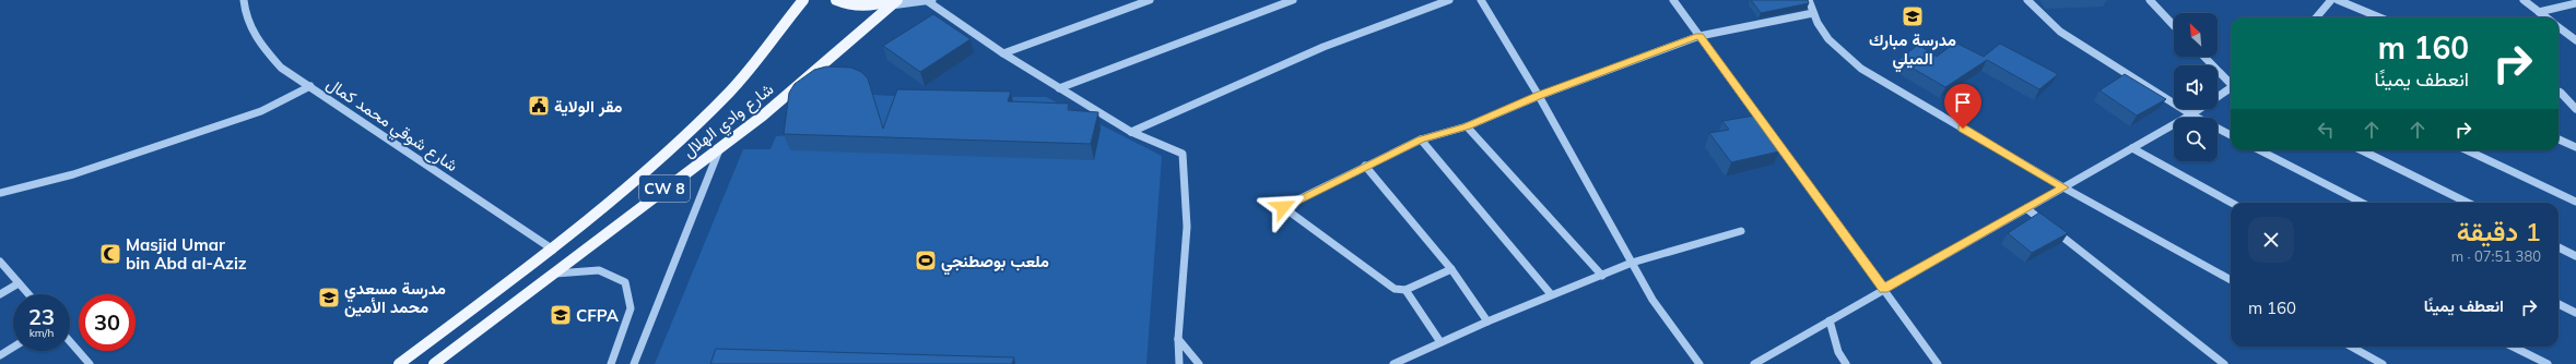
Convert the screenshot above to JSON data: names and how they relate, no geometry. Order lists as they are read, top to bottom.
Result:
{
  "streets": {
    "main road": ["شارع وادي الهلال", "CW 8"],
    "street": ["شارع شوقي محمد كمال"]
  },
  "crossings": [
    ["شارع وادي الهلال", "شارع شوقي محمد كمال"]
  ],
  "places": {
    "school or university": ["مدرسة مبارك الميلي", "مدرسة مسعدي محمد الأمين", "CFPA"],
    "public building": ["مقر الولاية"],
    "mosque": ["Masjid Umar bin Abd al-Aziz"],
    "sports": ["ملعب بوصطنجي"]
  },
  "north": "top left",
  "page": {
    "turn": ["160 m", "انعطف يمينًا"],
    "heading": ["1 دقيقة", "380 m · 07:51"],
    "list": [
      {
        "name": "انعطف يمينًا",
        "value": "160 m"
      }
    ],
    "speed": "23 km/h",
    "limit": "30"
  }
}
